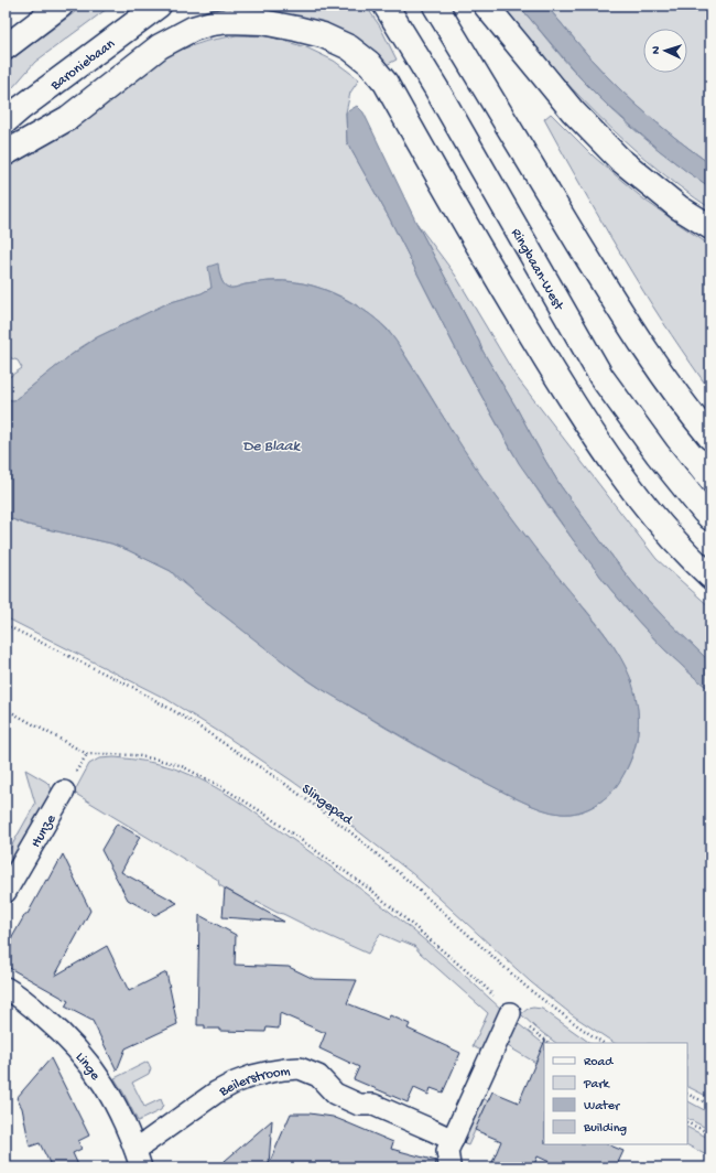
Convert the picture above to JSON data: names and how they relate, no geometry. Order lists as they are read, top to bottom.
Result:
{
  "streets": {
    "main road": ["Baroniebaan", "Ringbaan-West"],
    "street": ["Hunze", "Linge", "Beilerstroom"],
    "path": ["Slingepad"]
  },
  "crossings": [
    ["Linge", "Beilerstroom"]
  ],
  "water": ["De Blaak"],
  "legend": [
    "Road",
    "Park",
    "Water",
    "Building"
  ],
  "north": "left"
}
